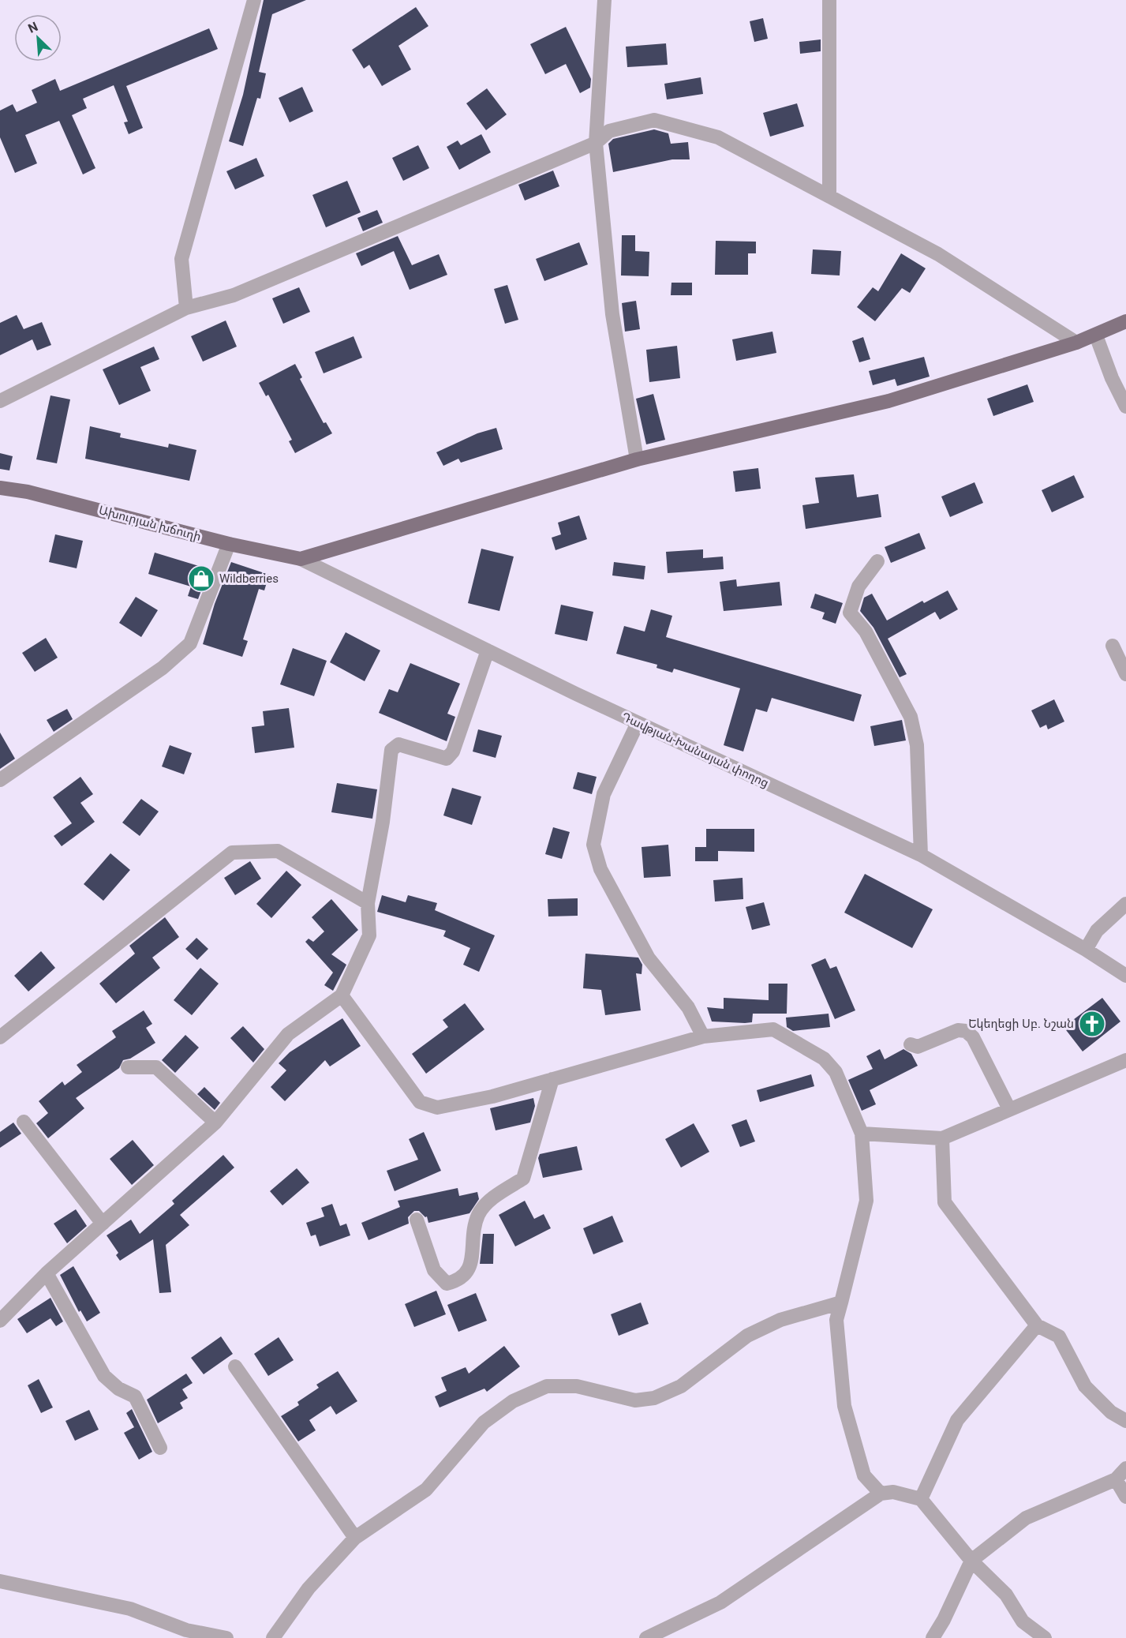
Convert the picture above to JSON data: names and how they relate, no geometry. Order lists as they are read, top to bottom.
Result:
{
  "streets": {
    "main road": ["Ախուրյան խճուղի"],
    "street": ["Դավթյան-Խանայան փողոց"]
  },
  "crossings": [
    ["Ախուրյան խճուղի", "Դավթյան-Խանայան փողոց"]
  ],
  "places": {
    "shop": ["Wildberries"],
    "church": ["Եկեղեցի Սբ. Նշան"]
  },
  "north": "top left"
}
